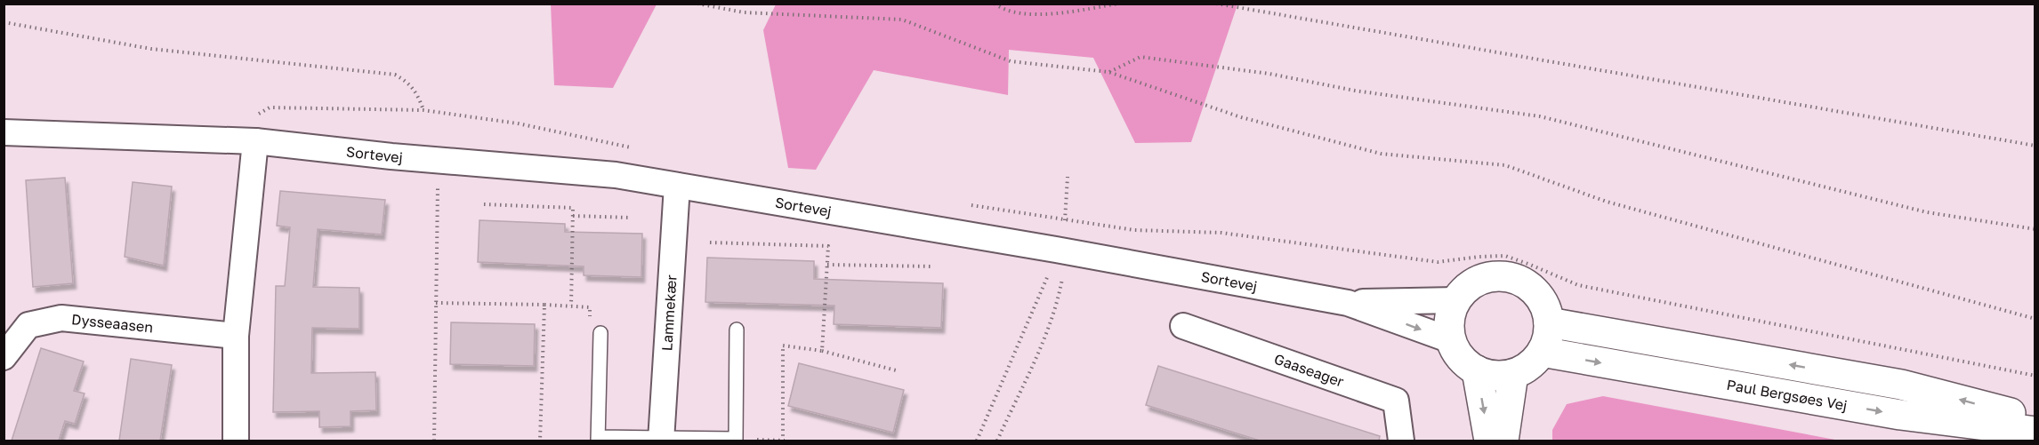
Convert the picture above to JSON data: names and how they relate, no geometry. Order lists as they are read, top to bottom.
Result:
{
  "streets": {
    "street": [
      "Sortevej",
      "Lammekær",
      "Dysseaasen",
      "Gaaseager",
      "Paul Bergsøes Vej"
    ]
  },
  "crossings": [
    ["Sortevej", "Lammekær"],
    ["Sortevej", "Paul Bergsøes Vej"]
  ]
}
